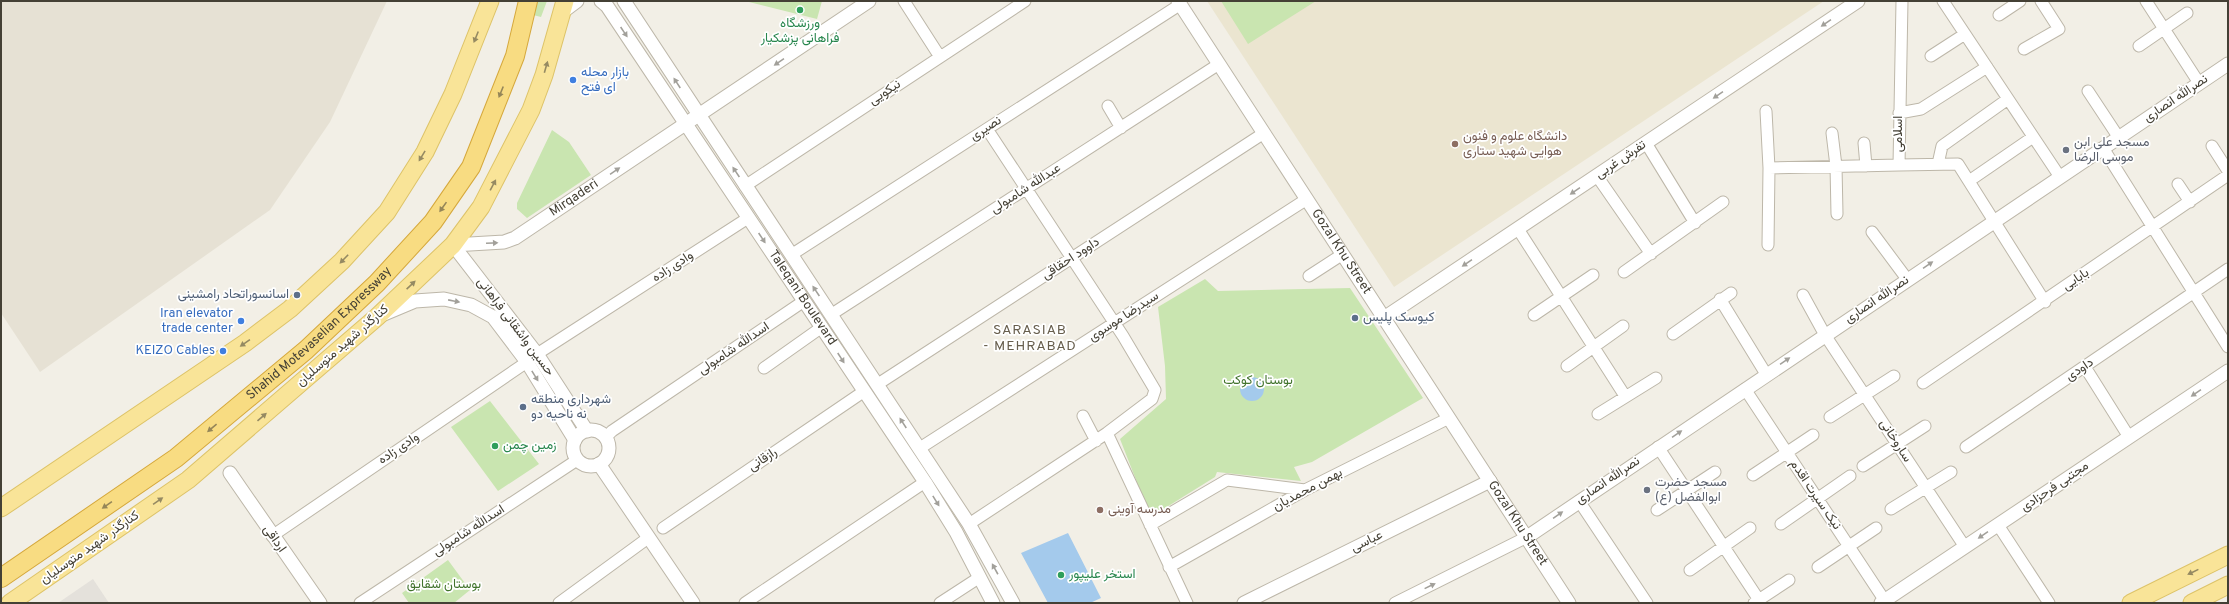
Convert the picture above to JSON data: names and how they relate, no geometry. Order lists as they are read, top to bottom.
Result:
{
  "streets": {
    "highway": ["Shahid Motevaselian Expressway"],
    "main road": ["کنارگذر شهید متوسلیان"],
    "street": [
      "نیکویی",
      "نصرالله انصاری",
      "نصیری",
      "اسلامی",
      "تفرش غربی",
      "عبدالله شامبولی",
      "Mirqaderi",
      "Gozal Khu Street",
      "داوود احقاقی",
      "وادی زاده",
      "بابایی",
      "Taleqani Boulevard",
      "سیدرضا موسوی",
      "حسین واشقانی فراهانی",
      "اسدالله شامبولی",
      "داودی",
      "ساروخانی",
      "رازقانی",
      "مجتبی فرحزادی",
      "بهمن محمدیان",
      "نیک سیرت اقدم",
      "ارداقی",
      "عباسی"
    ]
  },
  "crossings": [
    ["نیکویی", "Taleqani Boulevard"],
    ["نصرالله انصاری", "اسلامی"],
    ["نصرالله انصاری", "Gozal Khu Street"],
    ["نصرالله انصاری", "ساروخانی"],
    ["نصرالله انصاری", "نیک سیرت اقدم"],
    ["نصیری", "Gozal Khu Street"],
    ["نصیری", "Taleqani Boulevard"],
    ["اسلامی", "بابایی"],
    ["تفرش غربی", "Gozal Khu Street"],
    ["عبدالله شامبولی", "Gozal Khu Street"],
    ["عبدالله شامبولی", "Taleqani Boulevard"],
    ["Mirqaderi", "Taleqani Boulevard"],
    ["Mirqaderi", "حسین واشقانی فراهانی"],
    ["Mirqaderi", "کنارگذر شهید متوسلیان"],
    ["Gozal Khu Street", "داوود احقاقی"],
    ["Gozal Khu Street", "سیدرضا موسوی"],
    ["Gozal Khu Street", "بهمن محمدیان"],
    ["Gozal Khu Street", "عباسی"],
    ["داوود احقاقی", "Taleqani Boulevard"],
    ["وادی زاده", "Taleqani Boulevard"],
    ["وادی زاده", "حسین واشقانی فراهانی"],
    ["وادی زاده", "ارداقی"],
    ["Taleqani Boulevard", "سیدرضا موسوی"],
    ["Taleqani Boulevard", "اسدالله شامبولی"],
    ["Taleqani Boulevard", "رازقانی"],
    ["حسین واشقانی فراهانی", "کنارگذر شهید متوسلیان"],
    ["حسین واشقانی فراهانی", "اسدالله شامبولی"],
    ["ساروخانی", "مجتبی فرحزادی"],
    ["مجتبی فرحزادی", "نیک سیرت اقدم"]
  ],
  "one_way": [
    "تفرش غربی",
    "Mirqaderi",
    "Shahid Motevaselian Expressway",
    "مجتبی فرحزادی"
  ],
  "districts": ["SARASIAB - MEHRABAD"],
  "parks": ["بوستان کوکب", "بوستان شقایق"],
  "places": [
    "ورزشگاه فراهانی پزشکیار",
    "بازار محله ای فتح",
    "دانشگاه علوم و فنون هوایی شهید ستاری",
    "مسجد علی ابن موسی الرضا",
    "اسانسوراتحاد رامشینی",
    "کیوسک پلیس",
    "Iran elevator trade center",
    "KEIZO Cables",
    "شهرداری منطقه نه ناحیه دو",
    "زمین چمن",
    "مسجد حضرت ابوالفضل (ع)",
    "مدرسه آوینی",
    "استخر علیپور"
  ]
}
